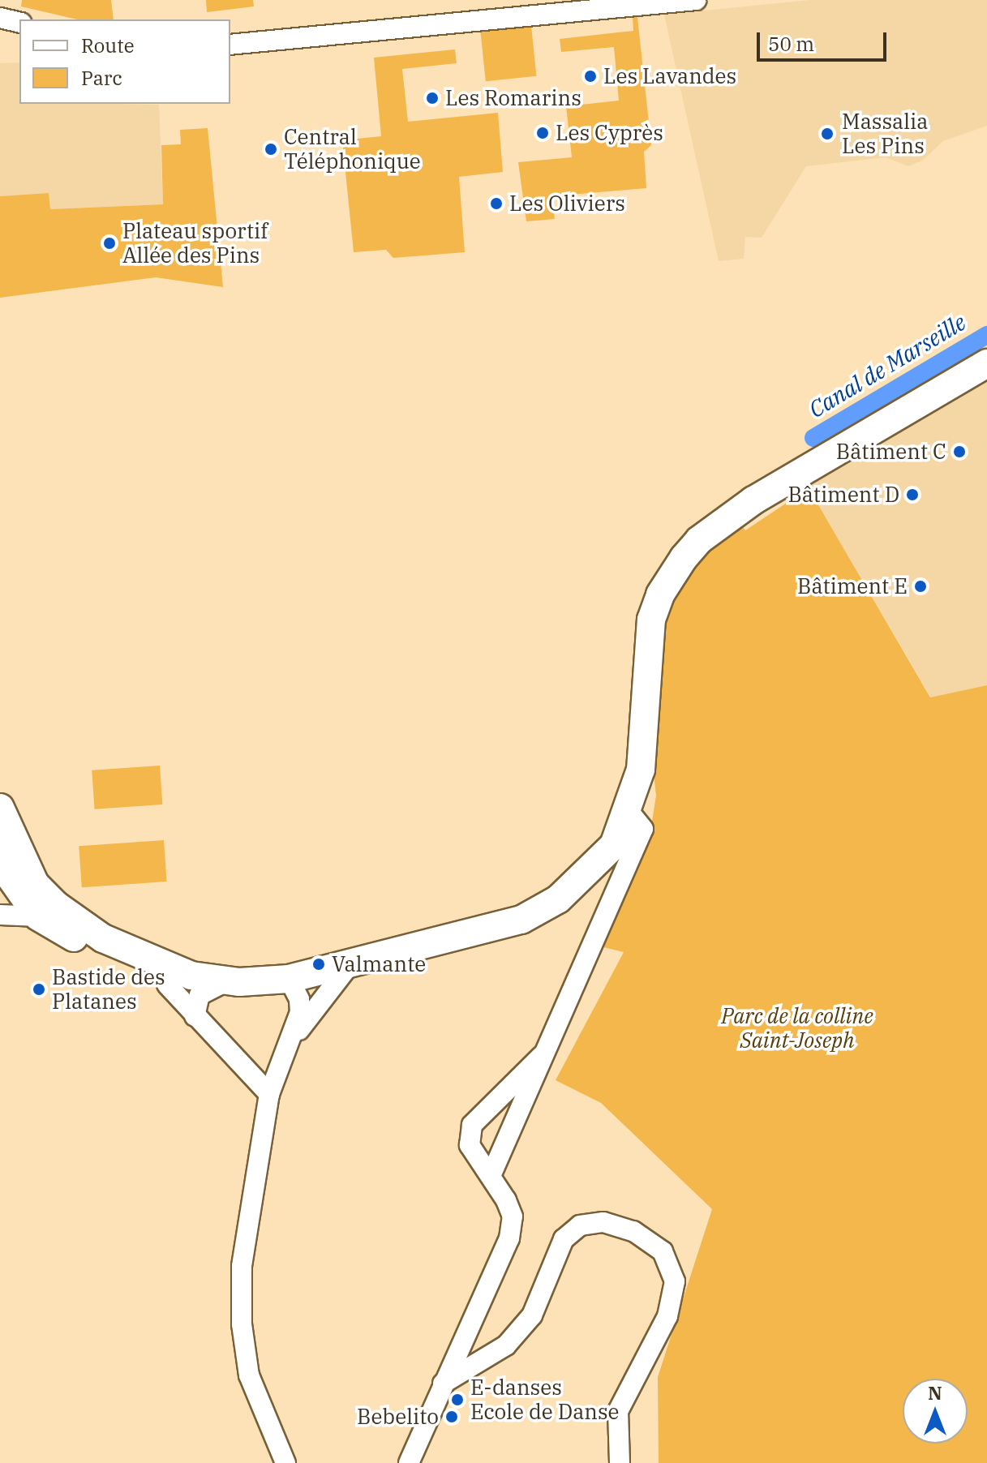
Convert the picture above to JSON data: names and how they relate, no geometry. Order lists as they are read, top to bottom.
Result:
{
  "water": ["Canal de Marseille"],
  "parks": ["Parc de la colline Saint-Joseph"],
  "places": [
    "Les Lavandes",
    "Les Romarins",
    "Les Cyprès",
    "Massalia Les Pins",
    "Central Téléphonique",
    "Les Oliviers",
    "Plateau sportif Allée des Pins",
    "Bâtiment C",
    "Bâtiment D",
    "Bâtiment E",
    "Valmante",
    "Bastide des Platanes",
    "E-danses Ecole de Danse",
    "Bebelito"
  ],
  "legend": ["Route", "Parc"],
  "scale_bar": "50 m",
  "north": "top"
}
